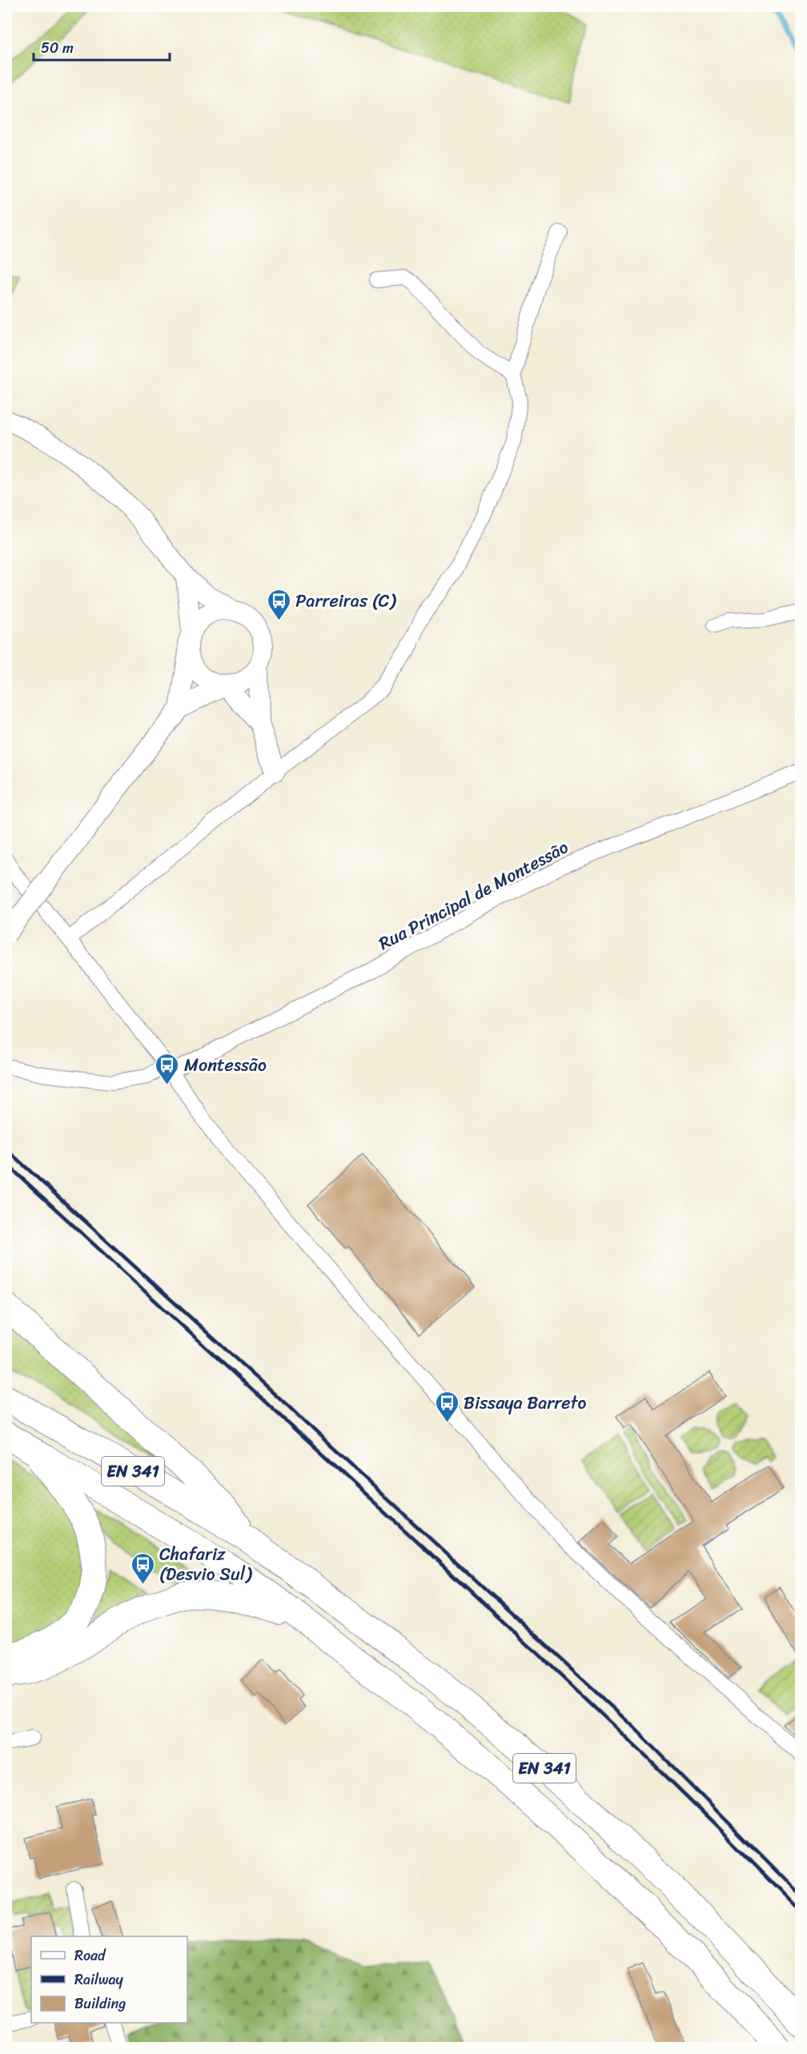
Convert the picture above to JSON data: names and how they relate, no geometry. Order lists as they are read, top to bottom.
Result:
{
  "streets": {
    "highway": ["EN 341"],
    "street": ["Rua Principal de Montessão"]
  },
  "places": {
    "bus stop": [
      "Parreiras (C)",
      "Montessão",
      "Bissaya Barreto",
      "Chafariz (Desvio Sul)"
    ]
  },
  "legend": ["Road", "Railway", "Building"],
  "scale_bar": "50 m"
}
